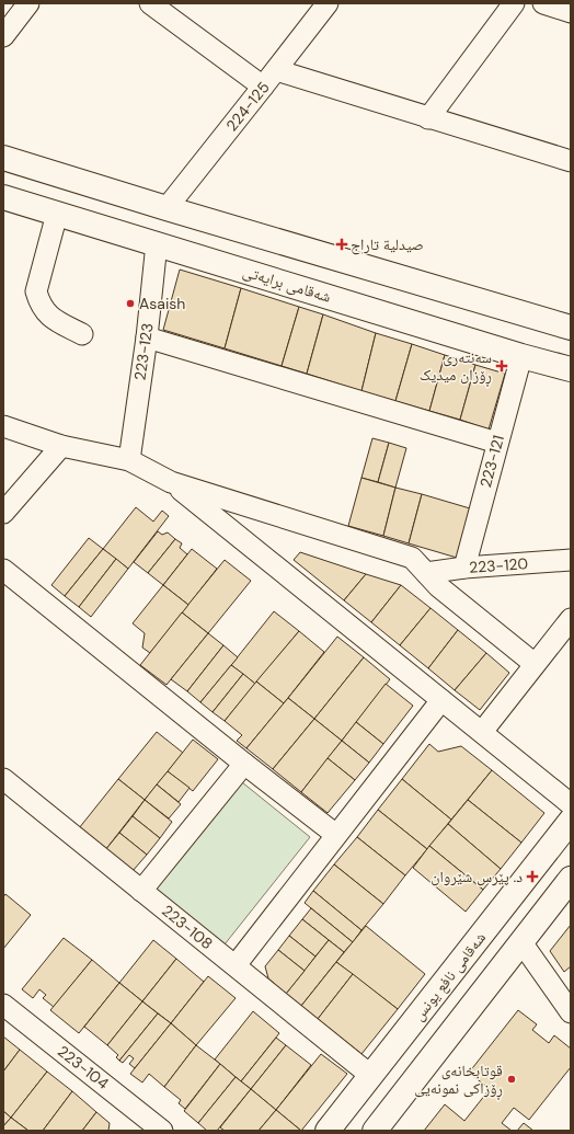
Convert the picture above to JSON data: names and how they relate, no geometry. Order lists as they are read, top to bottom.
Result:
{
  "streets": {
    "main road": ["شەقامی برایەتی", "شەقامی نافع یونس"],
    "street": [
      "224-125",
      "223-123",
      "223-121",
      "223-120",
      "223-108",
      "223-104"
    ]
  },
  "crossings": [
    ["شەقامی برایەتی", "223-123"],
    ["شەقامی برایەتی", "223-121"],
    ["223-121", "223-120"],
    ["223-108", "شەقامی نافع یونس"]
  ],
  "places": {
    "health": ["صيدلية تاراج", "سەنتەری ڕۆزان میدیک", "د. پێرس شێروان"],
    "other": ["Asaish", "قوتابخانەی ڕۆزاکی نمونەیی"]
  }
}
